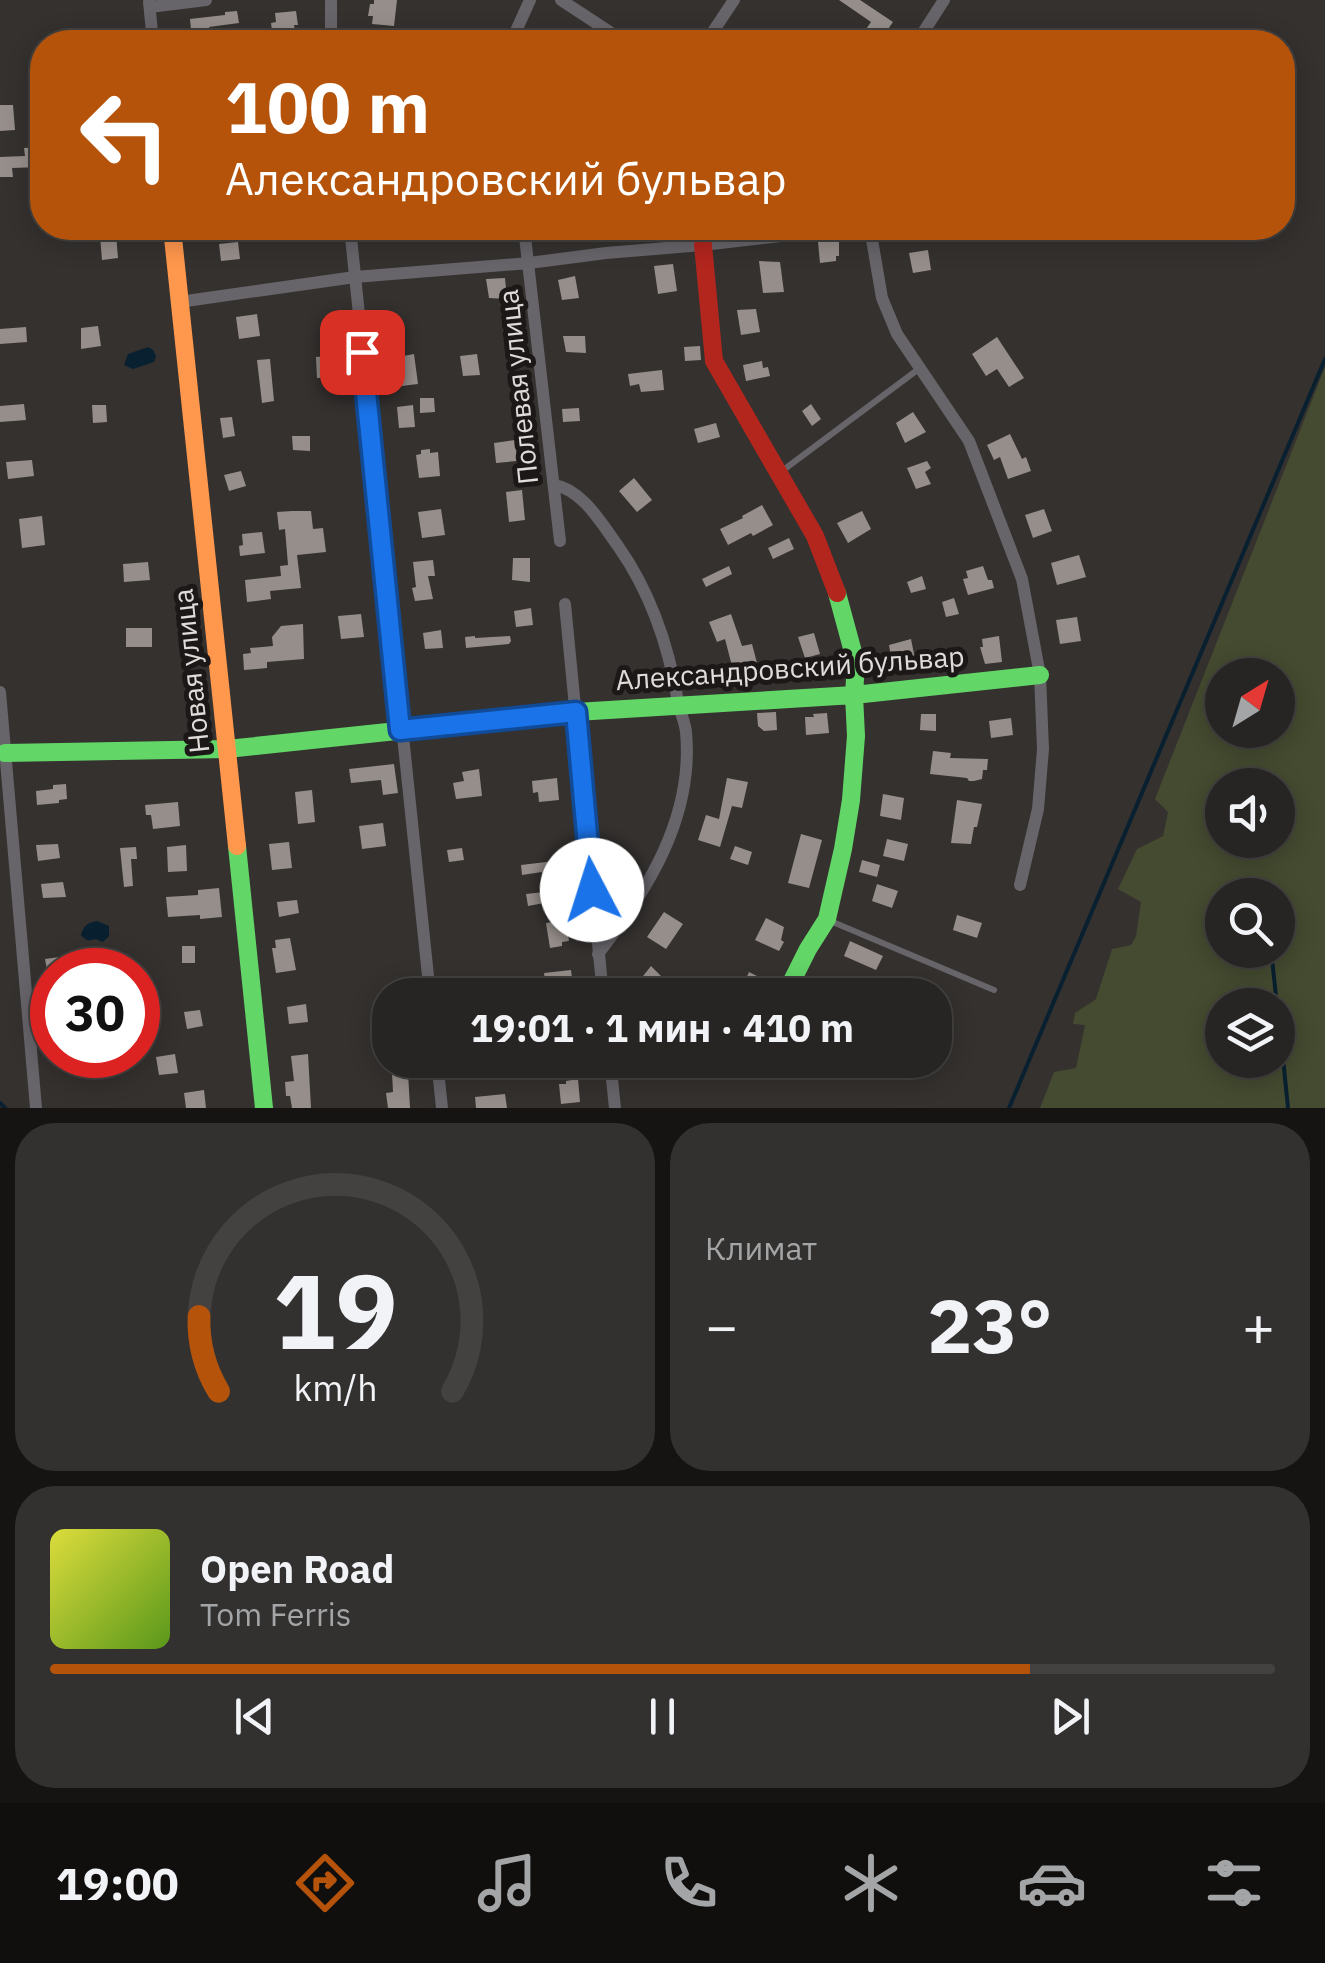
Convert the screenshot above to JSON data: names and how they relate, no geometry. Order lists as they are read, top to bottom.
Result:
{
  "streets": {
    "street": ["Полевая улица", "Александровский бульвар", "Новая улица"]
  },
  "crossings": [
    ["Александровский бульвар", "Новая улица"]
  ],
  "north": "top right",
  "page": {
    "turn": ["100 m", "Александровский бульвар"],
    "limit": "30",
    "trip": "19:01 · 1 мин · 410 m",
    "tile": "Климат",
    "heat": ["−", "23°", "+"],
    "song": ["Open Road", "Tom Ferris"],
    "tabs": "19:00",
    "gauge": ["19", "km/h"]
  }
}
